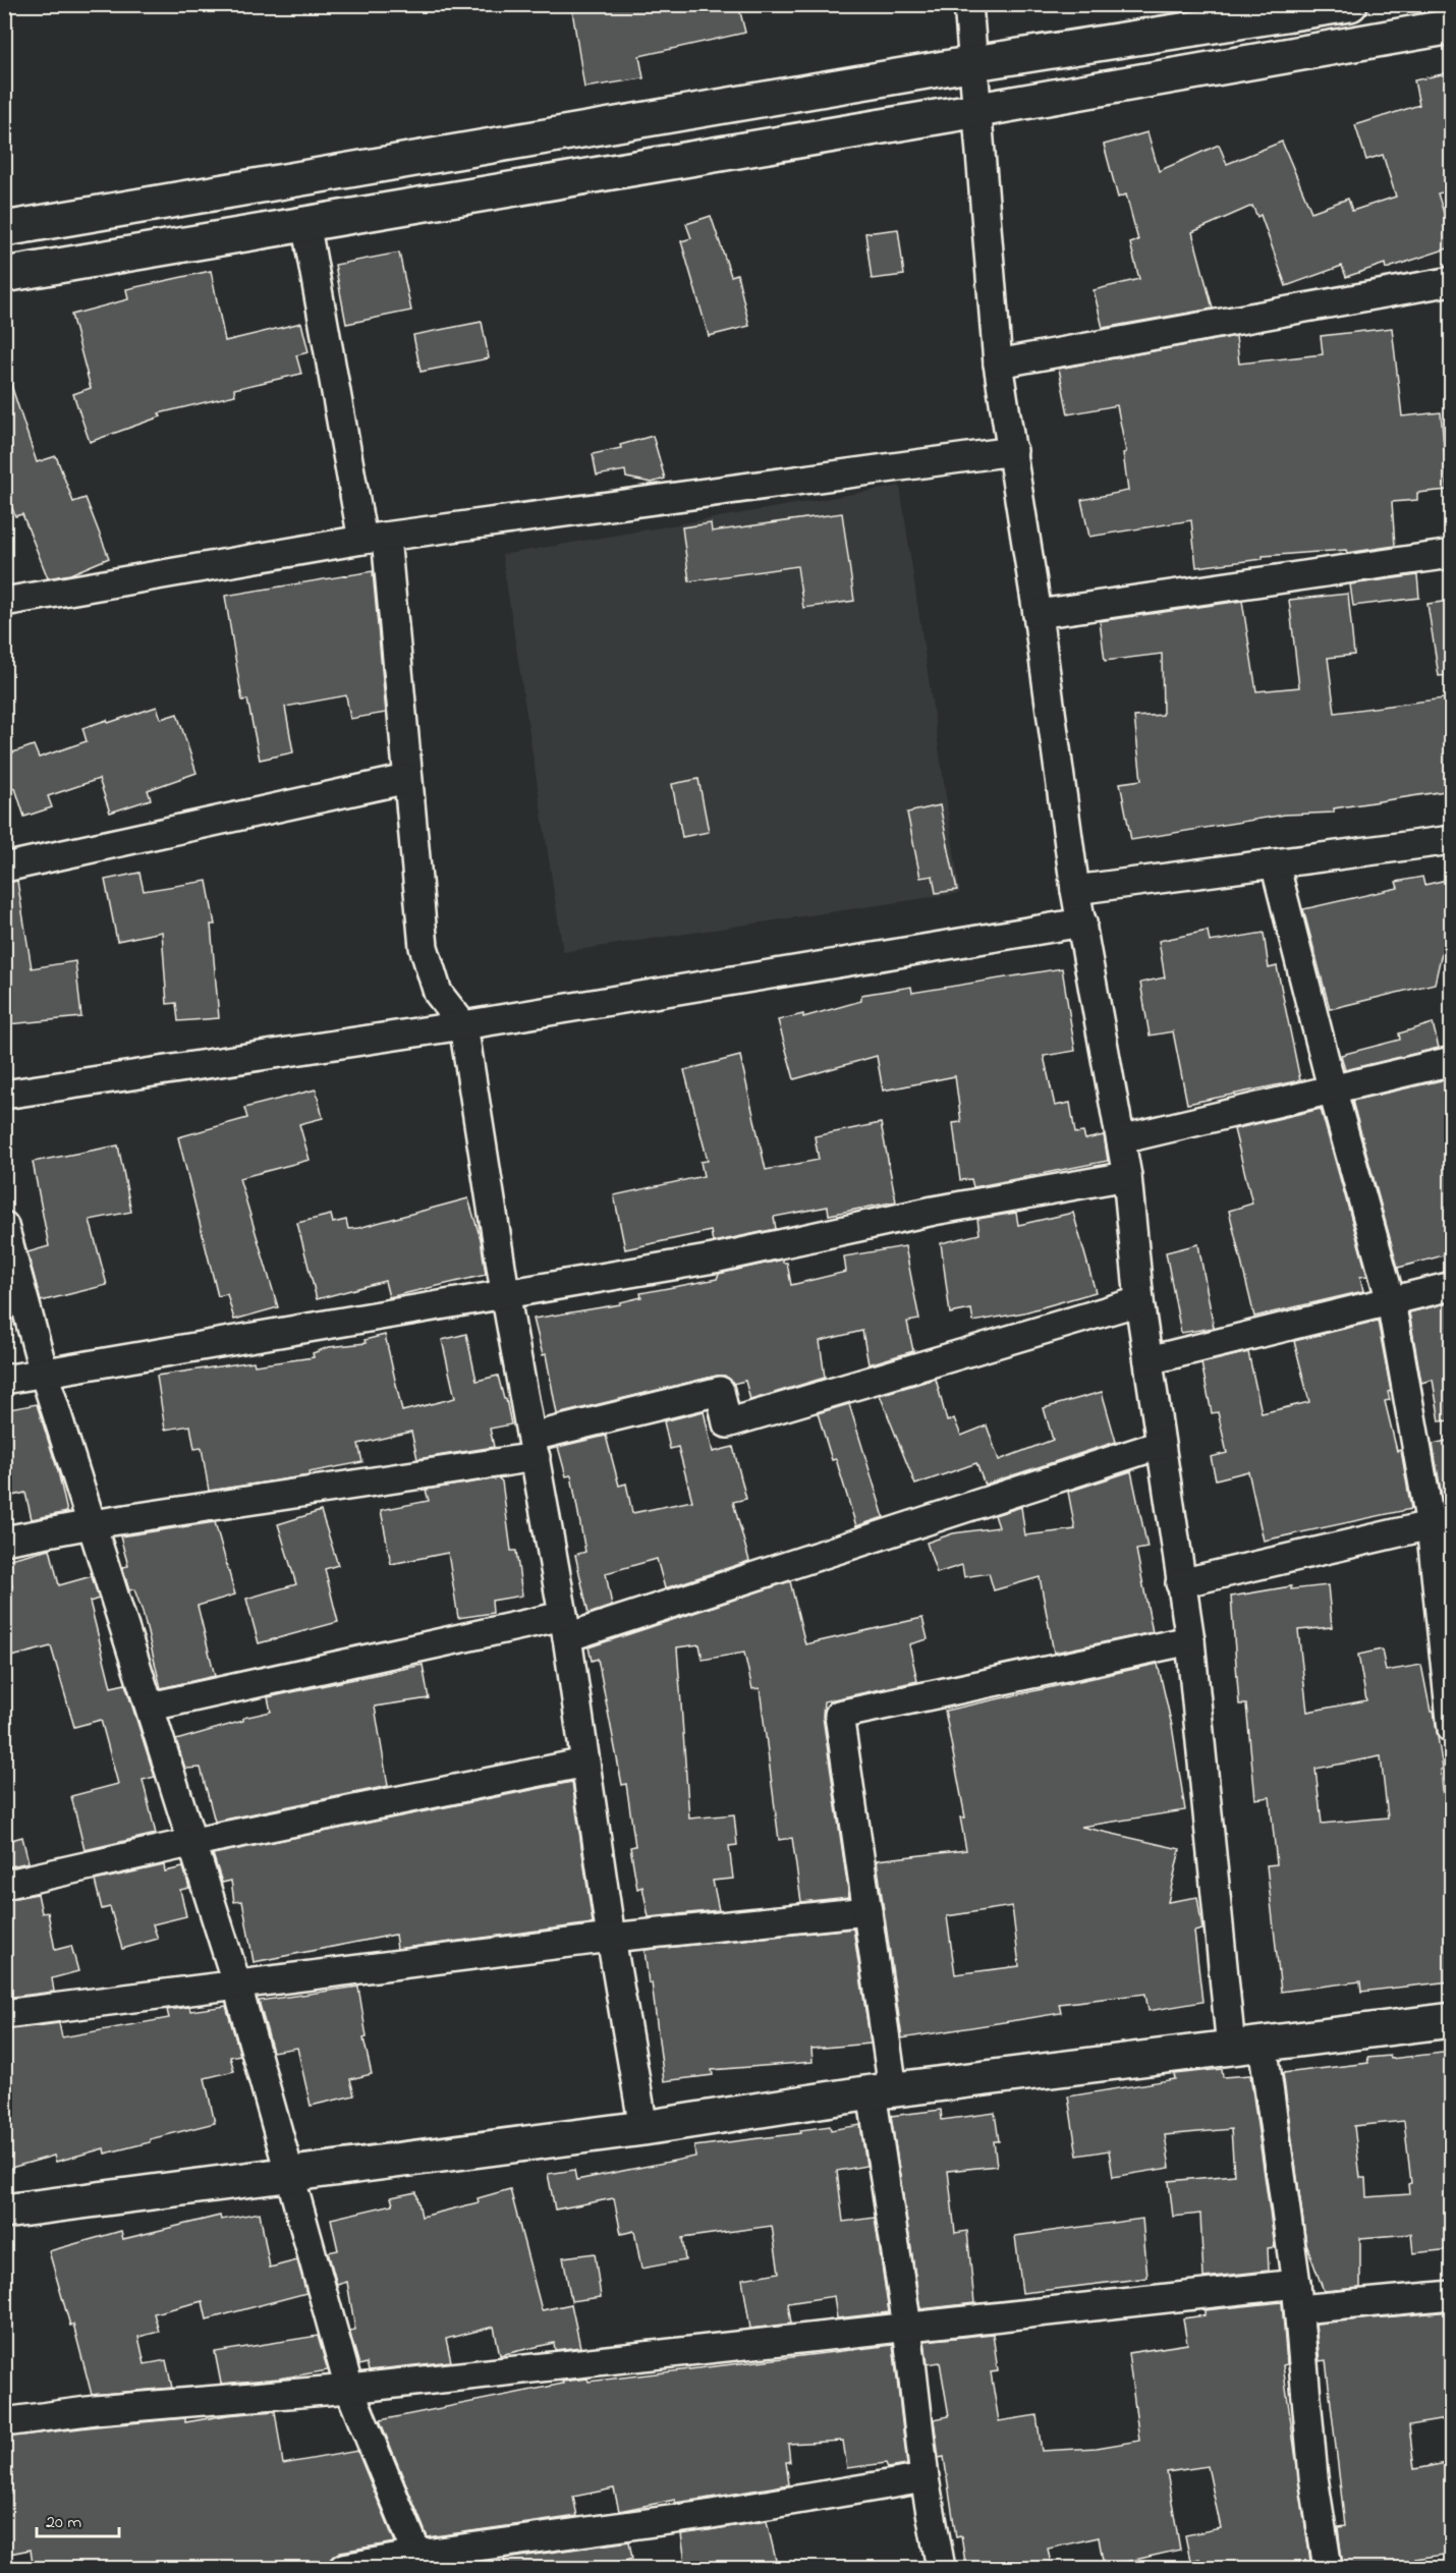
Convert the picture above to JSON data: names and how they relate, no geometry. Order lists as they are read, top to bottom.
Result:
{
  "scale_bar": "20 m"
}
